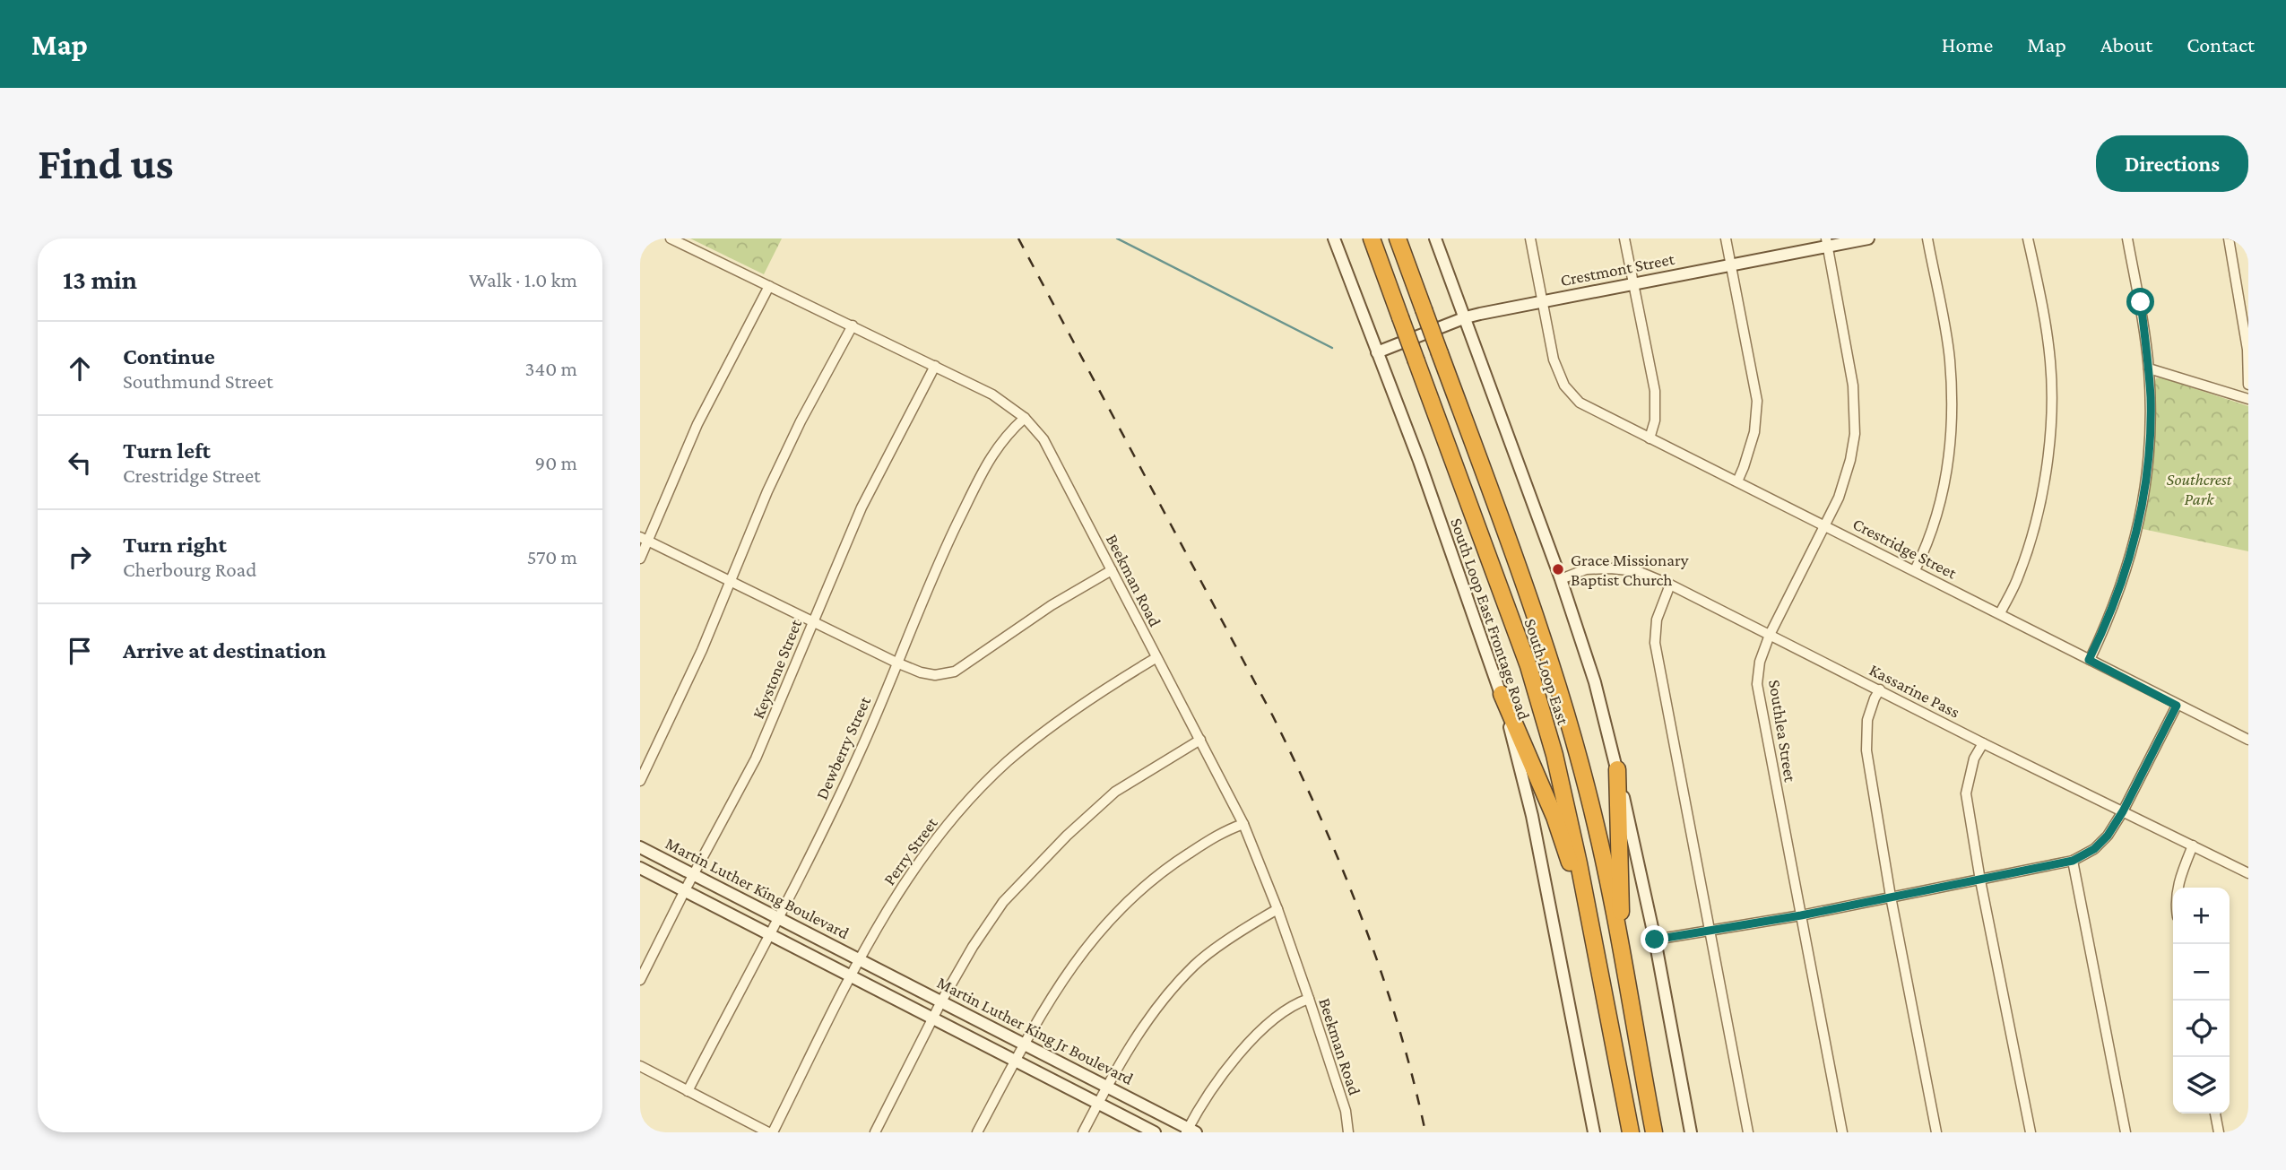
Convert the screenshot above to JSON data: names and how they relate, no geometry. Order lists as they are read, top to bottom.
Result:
{
  "streets": {
    "highway": ["South Loop East"],
    "main road": [
      "Crestmont Street",
      "South Loop East Frontage Road",
      "Martin Luther King Boulevard",
      "Martin Luther King Jr Boulevard"
    ],
    "street": [
      "Crestridge Street",
      "Beekman Road",
      "Keystone Street",
      "Kassarine Pass",
      "Southlea Street",
      "Dewberry Street",
      "Perry Street"
    ]
  },
  "crossings": [
    ["Crestmont Street", "Crestridge Street"],
    ["Crestmont Street", "South Loop East Frontage Road"],
    ["Crestmont Street", "Southlea Street"],
    ["Crestridge Street", "Southlea Street"],
    ["Beekman Road", "Keystone Street"],
    ["Beekman Road", "Dewberry Street"],
    ["Beekman Road", "Perry Street"],
    ["Keystone Street", "Martin Luther King Boulevard"],
    ["Kassarine Pass", "Southlea Street"],
    ["Dewberry Street", "Martin Luther King Boulevard"],
    ["Perry Street", "Martin Luther King Boulevard"],
    ["Perry Street", "Martin Luther King Jr Boulevard"],
    ["Martin Luther King Boulevard", "Martin Luther King Jr Boulevard"]
  ],
  "parks": ["Southcrest Park"],
  "places": ["Grace Missionary Baptist Church"],
  "page": {
    "header": "Map",
    "nav": [
      "Home",
      "Map",
      "About",
      "Contact"
    ],
    "buttons": "Directions",
    "title": "Find us",
    "heading": ["13 min", "Walk · 1.0 km"],
    "list": [
      ["Continue", "Southmund Street", "340 m"],
      ["Turn left", "Crestridge Street", "90 m"],
      ["Turn right", "Cherbourg Road", "570 m"],
      "Arrive at destination"
    ],
    "map_buttons": ["+", "−"]
  }
}
